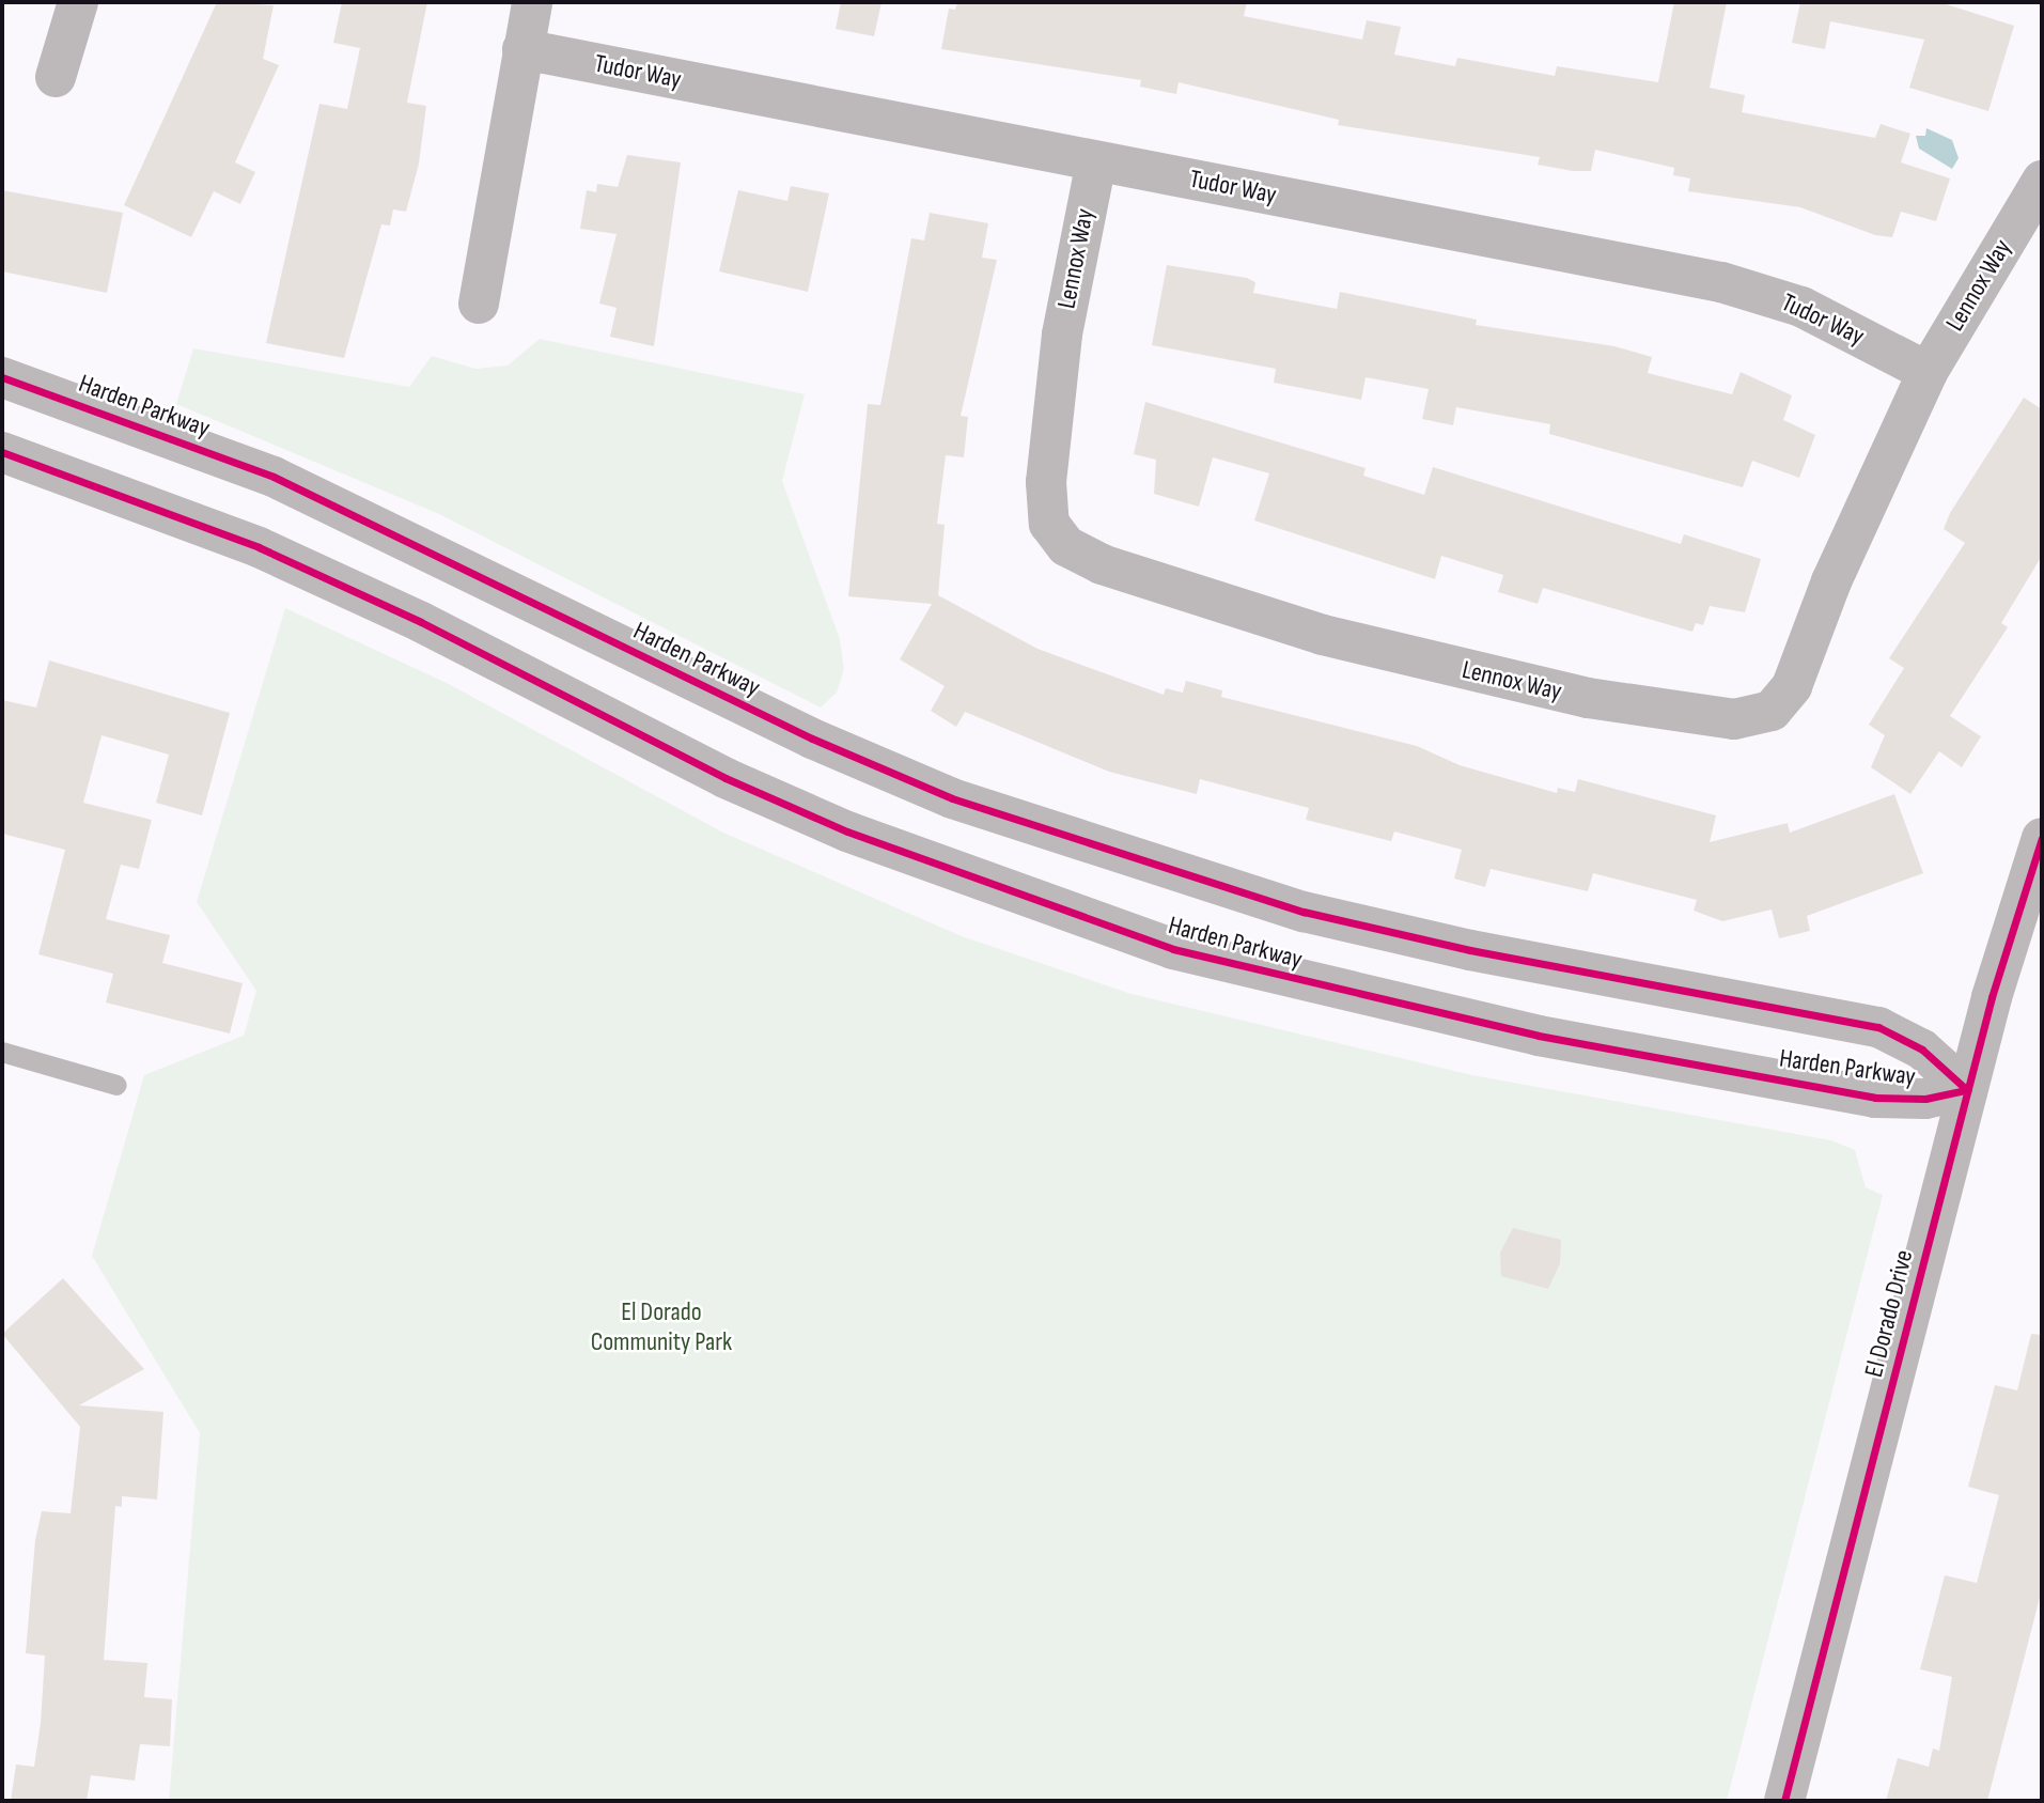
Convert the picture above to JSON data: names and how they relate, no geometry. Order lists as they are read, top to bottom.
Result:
{
  "streets": {
    "street": [
      "Tudor Way",
      "Lennox Way",
      "Harden Parkway",
      "El Dorado Drive"
    ]
  },
  "crossings": [
    ["Tudor Way", "Lennox Way"],
    ["Harden Parkway", "El Dorado Drive"]
  ],
  "parks": ["El Dorado Community Park"]
}
